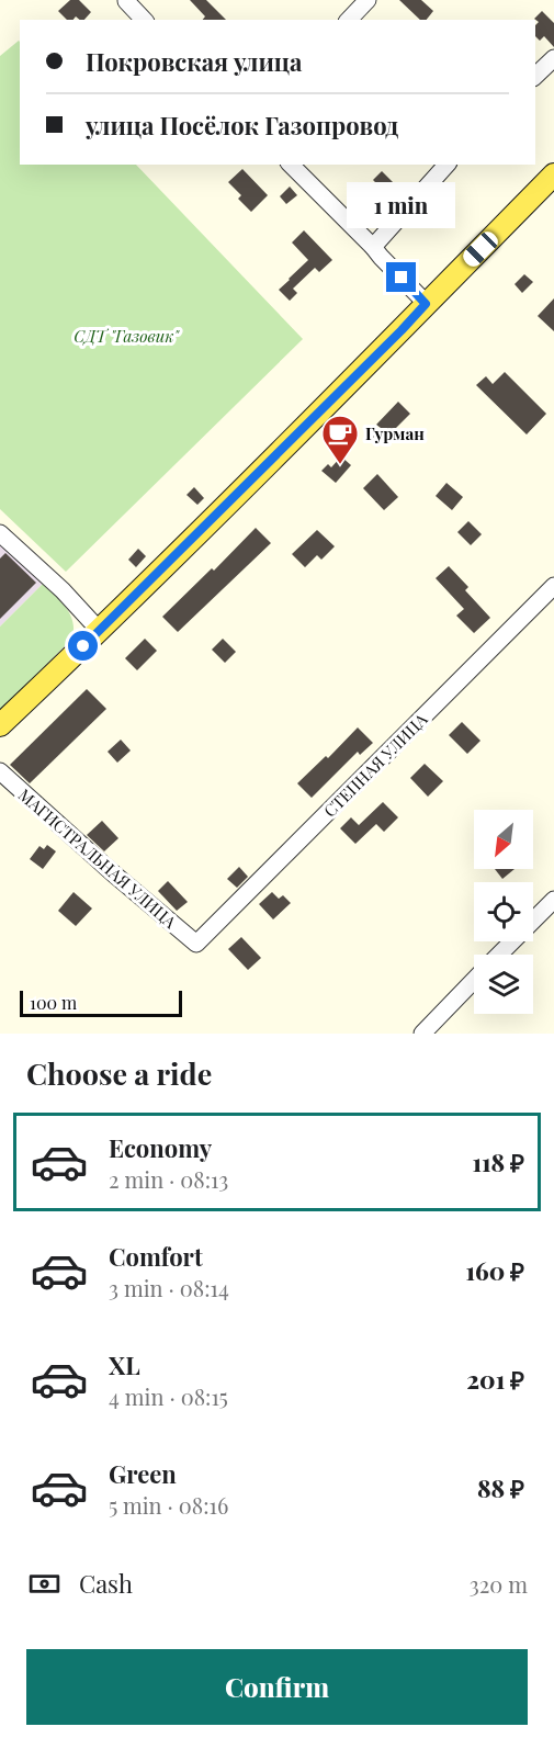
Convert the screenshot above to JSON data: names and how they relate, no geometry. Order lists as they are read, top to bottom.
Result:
{
  "streets": {
    "street": ["СТЕПНАЯ УЛИЦА", "МАГИСТРАЛЬНАЯ УЛИЦА"]
  },
  "crossings": [
    ["СТЕПНАЯ УЛИЦА", "МАГИСТРАЛЬНАЯ УЛИЦА"]
  ],
  "parks": ["СДТ \"Газовик\""],
  "places": {
    "cafe": ["Гурман"]
  },
  "scale_bar": "100 m",
  "north": "bottom left",
  "page": {
    "banner": ["Покровская улица", "улица Посёлок Газопровод"],
    "bubble": "1 min",
    "scale": "100 m",
    "heading": "Choose a ride",
    "list": [
      {
        "name": "Economy",
        "note": "2 min · 08:13",
        "value": "118 ₽"
      },
      {
        "name": "Comfort",
        "note": "3 min · 08:14",
        "value": "160 ₽"
      },
      {
        "name": "XL",
        "note": "4 min · 08:15",
        "value": "201 ₽"
      },
      {
        "name": "Green",
        "note": "5 min · 08:16",
        "value": "88 ₽"
      }
    ],
    "pay": ["Cash", "320 m"],
    "buttons": "Confirm"
  }
}
